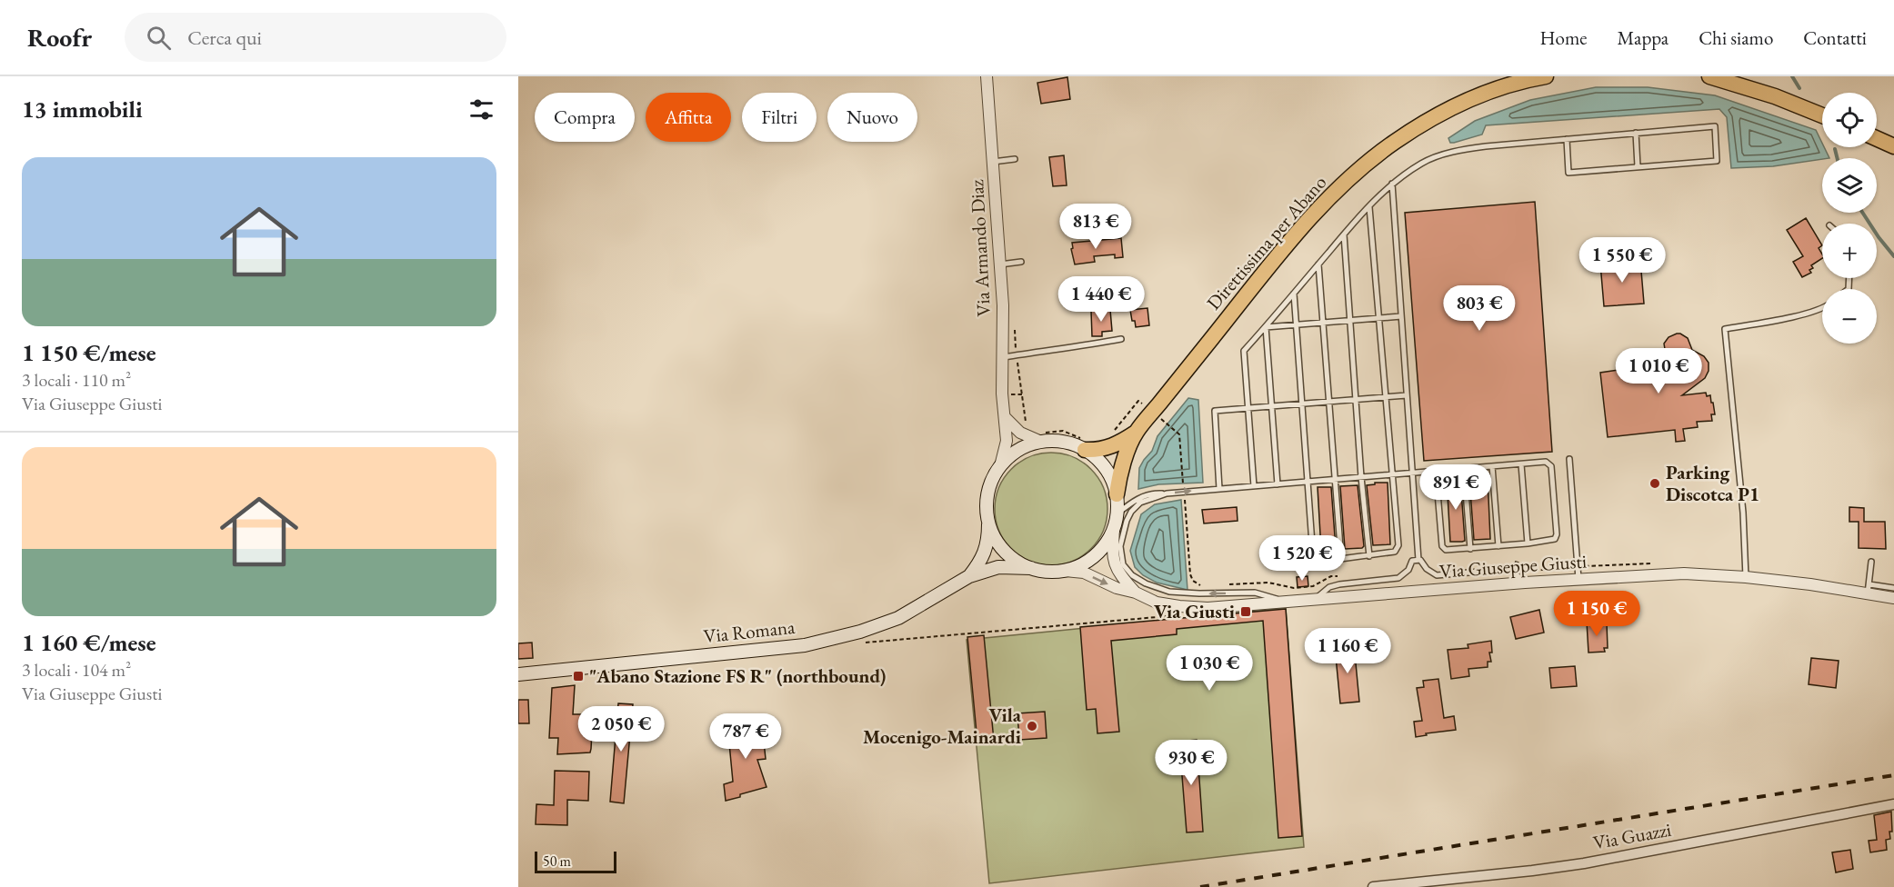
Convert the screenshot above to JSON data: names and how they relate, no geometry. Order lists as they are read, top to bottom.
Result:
{
  "streets": {
    "highway": ["Direttissima per Abano"],
    "main road": ["Via Romana"],
    "street": ["Via Armando Diaz", "Via Giuseppe Giusti", "Via Guazzi"]
  },
  "crossings": [
    ["Direttissima per Abano", "Via Armando Diaz"],
    ["Direttissima per Abano", "Via Giuseppe Giusti"],
    ["Direttissima per Abano", "Via Romana"],
    ["Via Armando Diaz", "Via Giuseppe Giusti"],
    ["Via Armando Diaz", "Via Romana"],
    ["Via Giuseppe Giusti", "Via Romana"]
  ],
  "places": {
    "other": ["Parking Discotca P1", "Vila Mocenigo-Mainardi"],
    "transit": ["Via Giusti", "\"Abano Stazione FS R\" (northbound)"]
  },
  "scale_bar": "50 m",
  "page": {
    "header": "Roofr",
    "search": "Cerca qui",
    "nav": [
      "Home",
      "Mappa",
      "Chi siamo",
      "Contatti"
    ],
    "heading": "13 immobili",
    "map_buttons": ["+", "−"],
    "chip": [
      "Compra",
      "Affitta",
      "Filtri",
      "Nuovo"
    ],
    "list": [
      {
        "name": "1 150 €/mese",
        "note": "3 locali · 110 m² · Via Giuseppe Giusti"
      },
      {
        "name": "1 160 €/mese",
        "note": "3 locali · 104 m² · Via Giuseppe Giusti"
      }
    ],
    "price": [
      "813 €",
      "1 550 €",
      "1 440 €",
      "803 €",
      "1 010 €",
      "891 €",
      "1 520 €",
      "1 150 €",
      "1 160 €",
      "1 030 €",
      "2 050 €",
      "787 €",
      "930 €"
    ],
    "scale": "50 m"
  }
}
